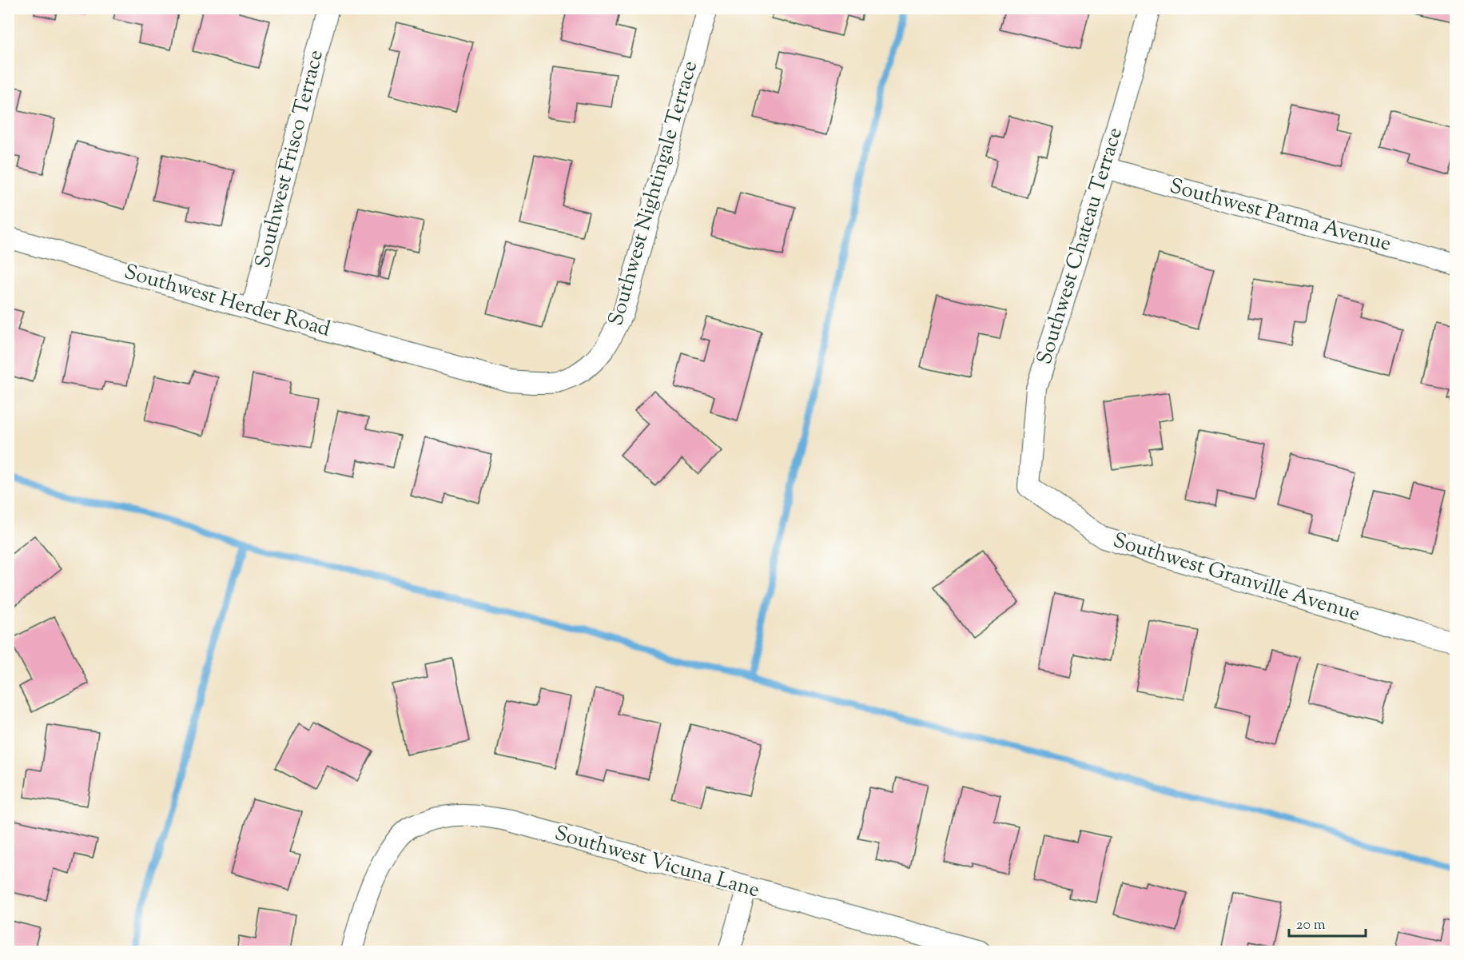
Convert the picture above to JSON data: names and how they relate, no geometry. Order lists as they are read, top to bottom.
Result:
{
  "streets": {
    "street": [
      "Southwest Frisco Terrace",
      "Southwest Nightingale Terrace",
      "Southwest Parma Avenue",
      "Southwest Chateau Terrace",
      "Southwest Herder Road",
      "Southwest Granville Avenue",
      "Southwest Vicuna Lane"
    ]
  },
  "crossings": [
    ["Southwest Frisco Terrace", "Southwest Herder Road"],
    ["Southwest Nightingale Terrace", "Southwest Herder Road"],
    ["Southwest Parma Avenue", "Southwest Chateau Terrace"],
    ["Southwest Chateau Terrace", "Southwest Granville Avenue"]
  ],
  "scale_bar": "20 m"
}
